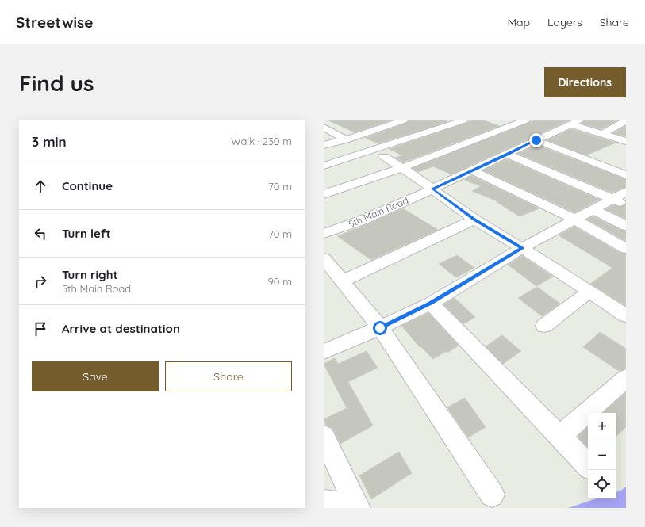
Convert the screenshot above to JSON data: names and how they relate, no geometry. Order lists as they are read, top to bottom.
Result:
{
  "streets": {
    "street": ["5th Main Road"]
  },
  "page": {
    "header": "Streetwise",
    "nav": ["Map", "Layers", "Share"],
    "buttons": [
      "Directions",
      ["Save", "Share"]
    ],
    "title": "Find us",
    "heading": ["3 min", "Walk · 230 m"],
    "list": [
      ["Continue", "70 m"],
      ["Turn left", "70 m"],
      ["Turn right", "5th Main Road", "90 m"],
      "Arrive at destination"
    ],
    "map_buttons": ["+", "−"]
  }
}
